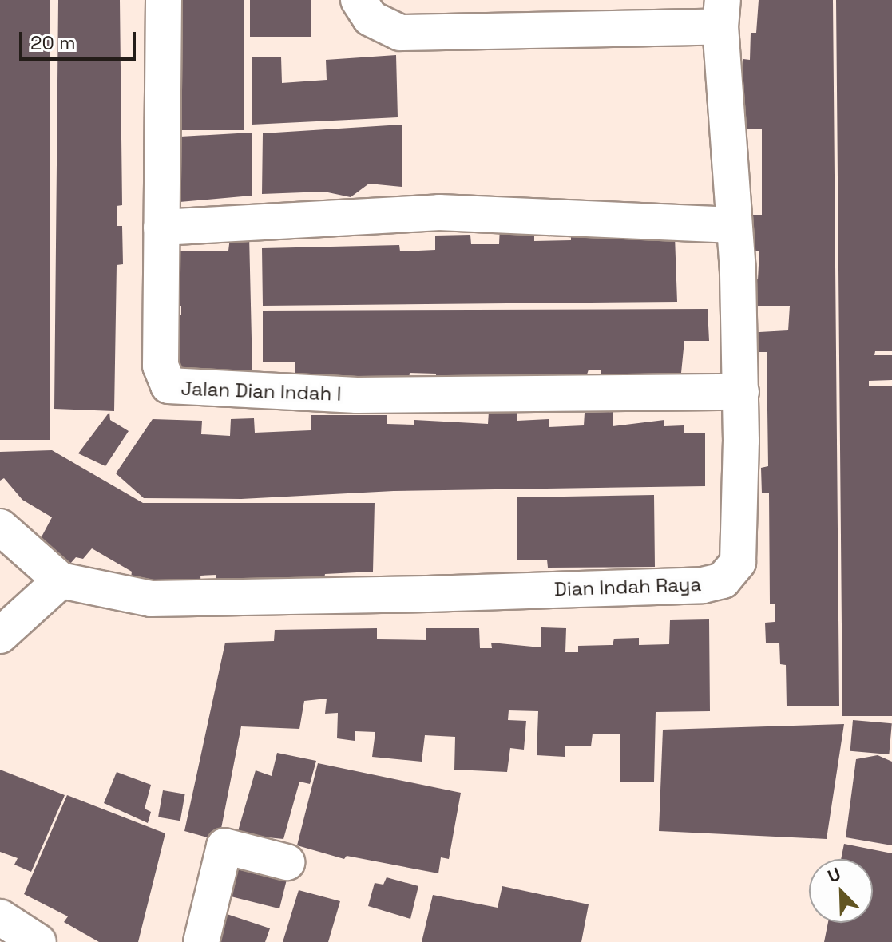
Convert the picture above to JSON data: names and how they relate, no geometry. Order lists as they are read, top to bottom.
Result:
{
  "streets": {
    "street": ["Jalan Dian Indah I", "Dian Indah Raya"]
  },
  "crossings": [
    ["Jalan Dian Indah I", "Dian Indah Raya"]
  ],
  "scale_bar": "20 m",
  "north": "top left"
}
